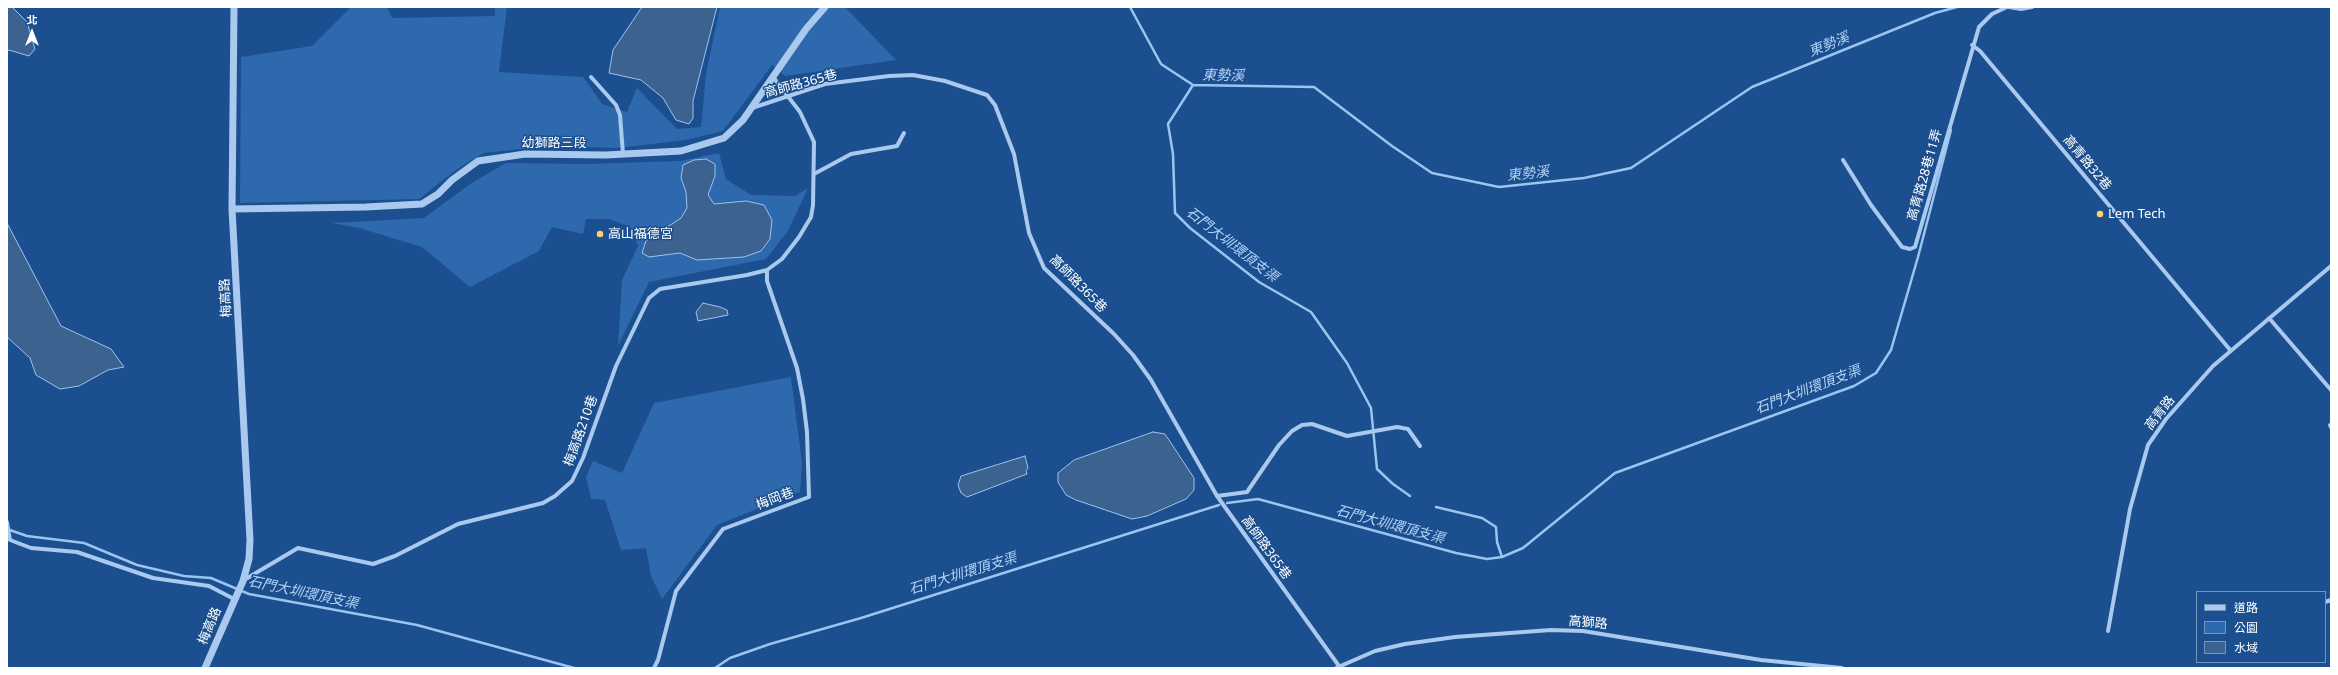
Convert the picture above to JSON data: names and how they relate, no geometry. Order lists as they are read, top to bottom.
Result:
{
  "streets": {
    "street": [
      "高師路365巷",
      "幼獅路三段",
      "高青路32巷",
      "高青路28巷11弄",
      "梅高路",
      "高青路",
      "梅高路210巷",
      "梅岡巷",
      "高獅路"
    ]
  },
  "crossings": [
    ["高師路365巷", "幼獅路三段"],
    ["高師路365巷", "梅高路210巷"],
    ["高師路365巷", "高獅路"],
    ["幼獅路三段", "梅高路"],
    ["幼獅路三段", "梅高路210巷"],
    ["高青路32巷", "高青路28巷11弄"],
    ["高青路32巷", "高青路"],
    ["梅高路", "梅高路210巷"],
    ["梅高路210巷", "梅岡巷"]
  ],
  "water": ["東勢溪", "石門大圳環頂支渠"],
  "places": ["Lem Tech", "高山福德宮"],
  "legend": ["道路", "公園", "水域"],
  "north": "top"
}
